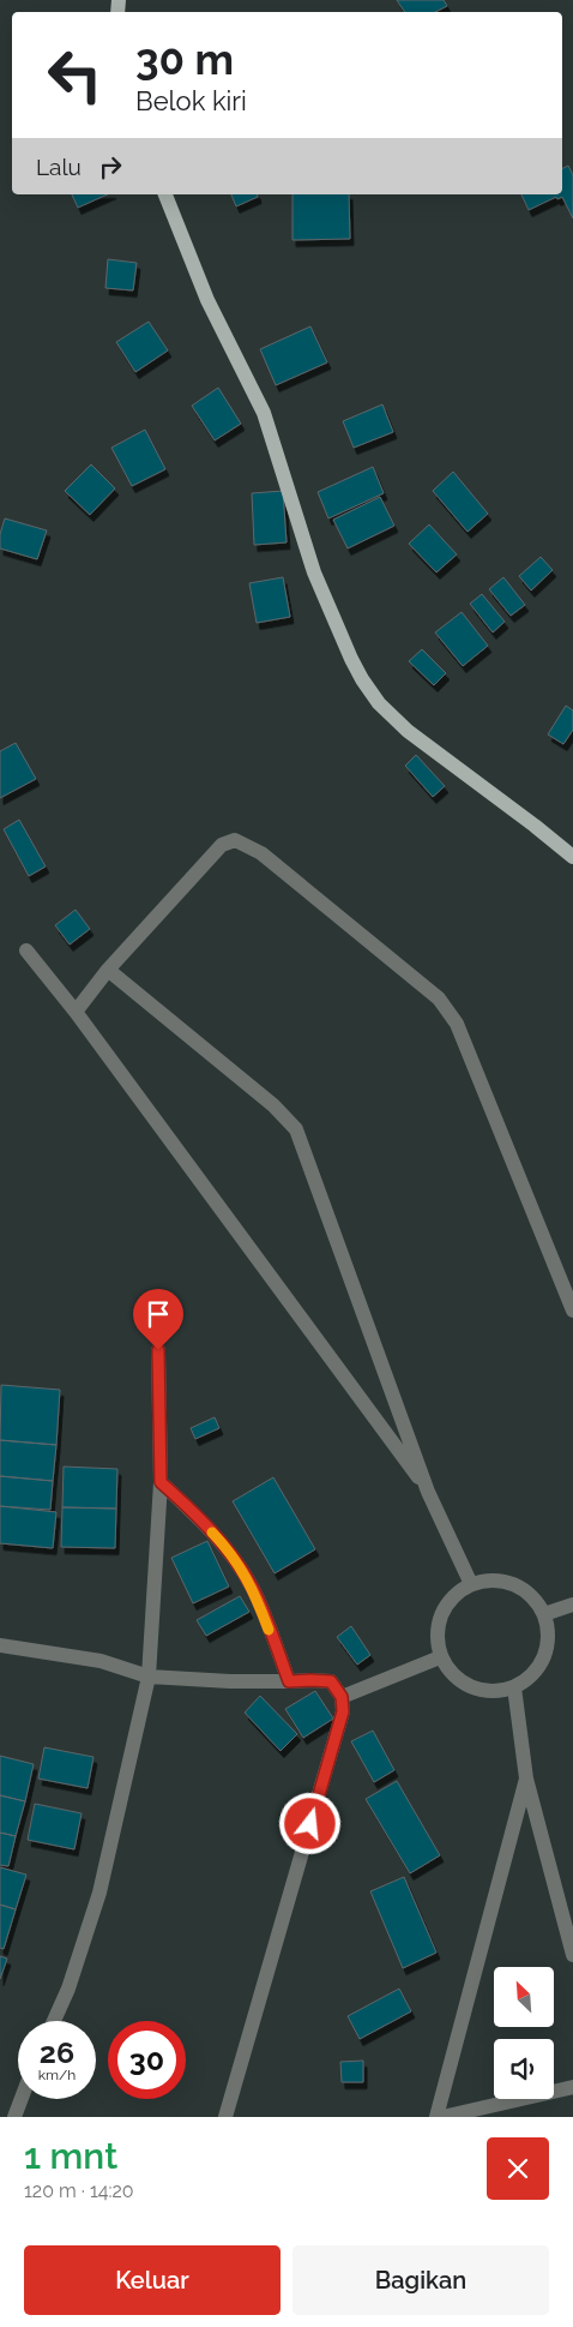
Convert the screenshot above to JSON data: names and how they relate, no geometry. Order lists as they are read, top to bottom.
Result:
{
  "north": "top left",
  "page": {
    "turn": ["30 m", "Belok kiri"],
    "then": "Lalu",
    "speed": "26 km/h",
    "limit": "30",
    "heading": ["1 mnt", "120 m · 14:20"],
    "buttons": ["Keluar", "Bagikan"]
  }
}
